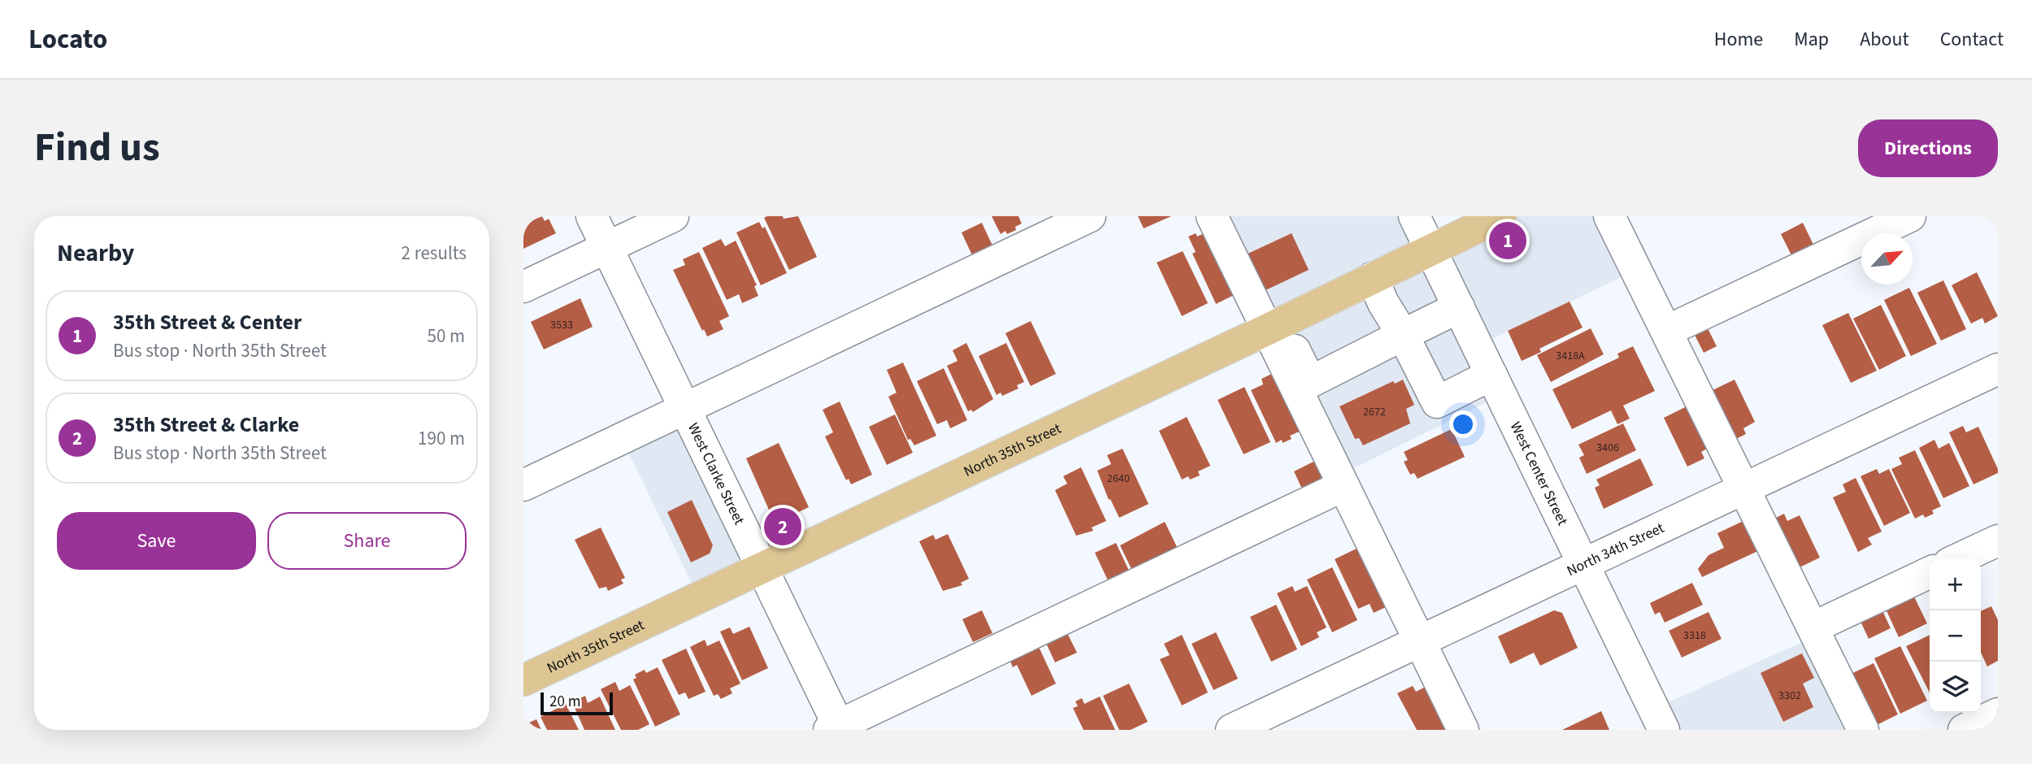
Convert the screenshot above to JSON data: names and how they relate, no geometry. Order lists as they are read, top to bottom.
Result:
{
  "streets": {
    "main road": ["North 35th Street"],
    "street": ["West Clarke Street", "West Center Street", "North 34th Street"]
  },
  "crossings": [
    ["North 35th Street", "West Clarke Street"],
    ["North 35th Street", "West Center Street"],
    ["West Center Street", "North 34th Street"]
  ],
  "house_numbers": [
    "3533",
    "3418A",
    "2672",
    "3406",
    "2640",
    "3318",
    "3302"
  ],
  "scale_bar": "20 m",
  "north": "top right",
  "page": {
    "header": "Locato",
    "nav": [
      "Home",
      "Map",
      "About",
      "Contact"
    ],
    "title": "Find us",
    "buttons": [
      "Directions",
      ["Save", "Share"]
    ],
    "heading": ["Nearby", "2 results"],
    "pins": ["1", "2"],
    "list": [
      {
        "mark": "1",
        "name": "35th Street & Center",
        "note": "Bus stop · North 35th Street",
        "value": "50 m"
      },
      {
        "mark": "2",
        "name": "35th Street & Clarke",
        "note": "Bus stop · North 35th Street",
        "value": "190 m"
      }
    ],
    "map_buttons": ["+", "−"],
    "scale": "20 m"
  }
}
